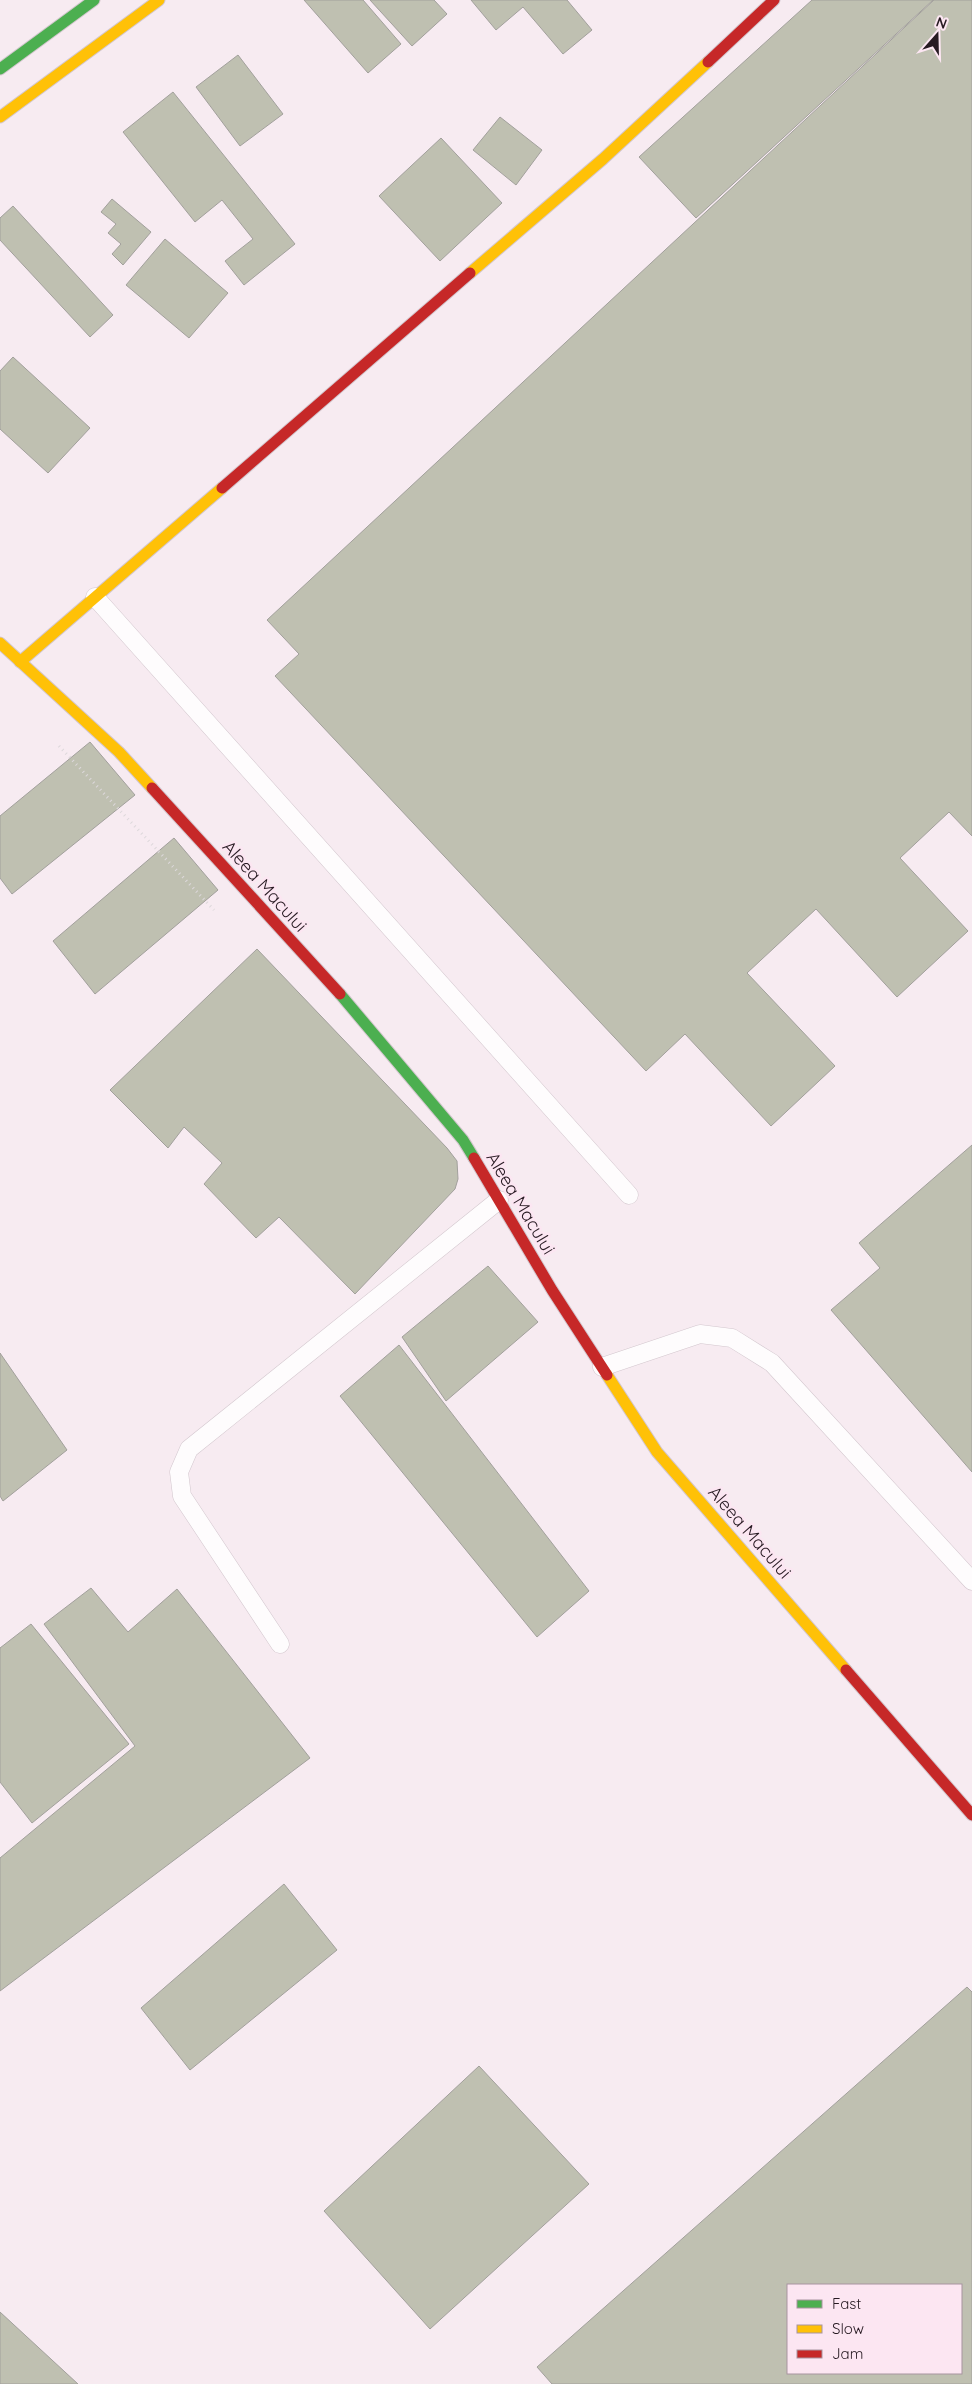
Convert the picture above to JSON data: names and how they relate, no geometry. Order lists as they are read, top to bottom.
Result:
{
  "streets": {
    "street": ["Aleea Macului"]
  },
  "legend": ["Fast", "Slow", "Jam"],
  "north": "top"
}
